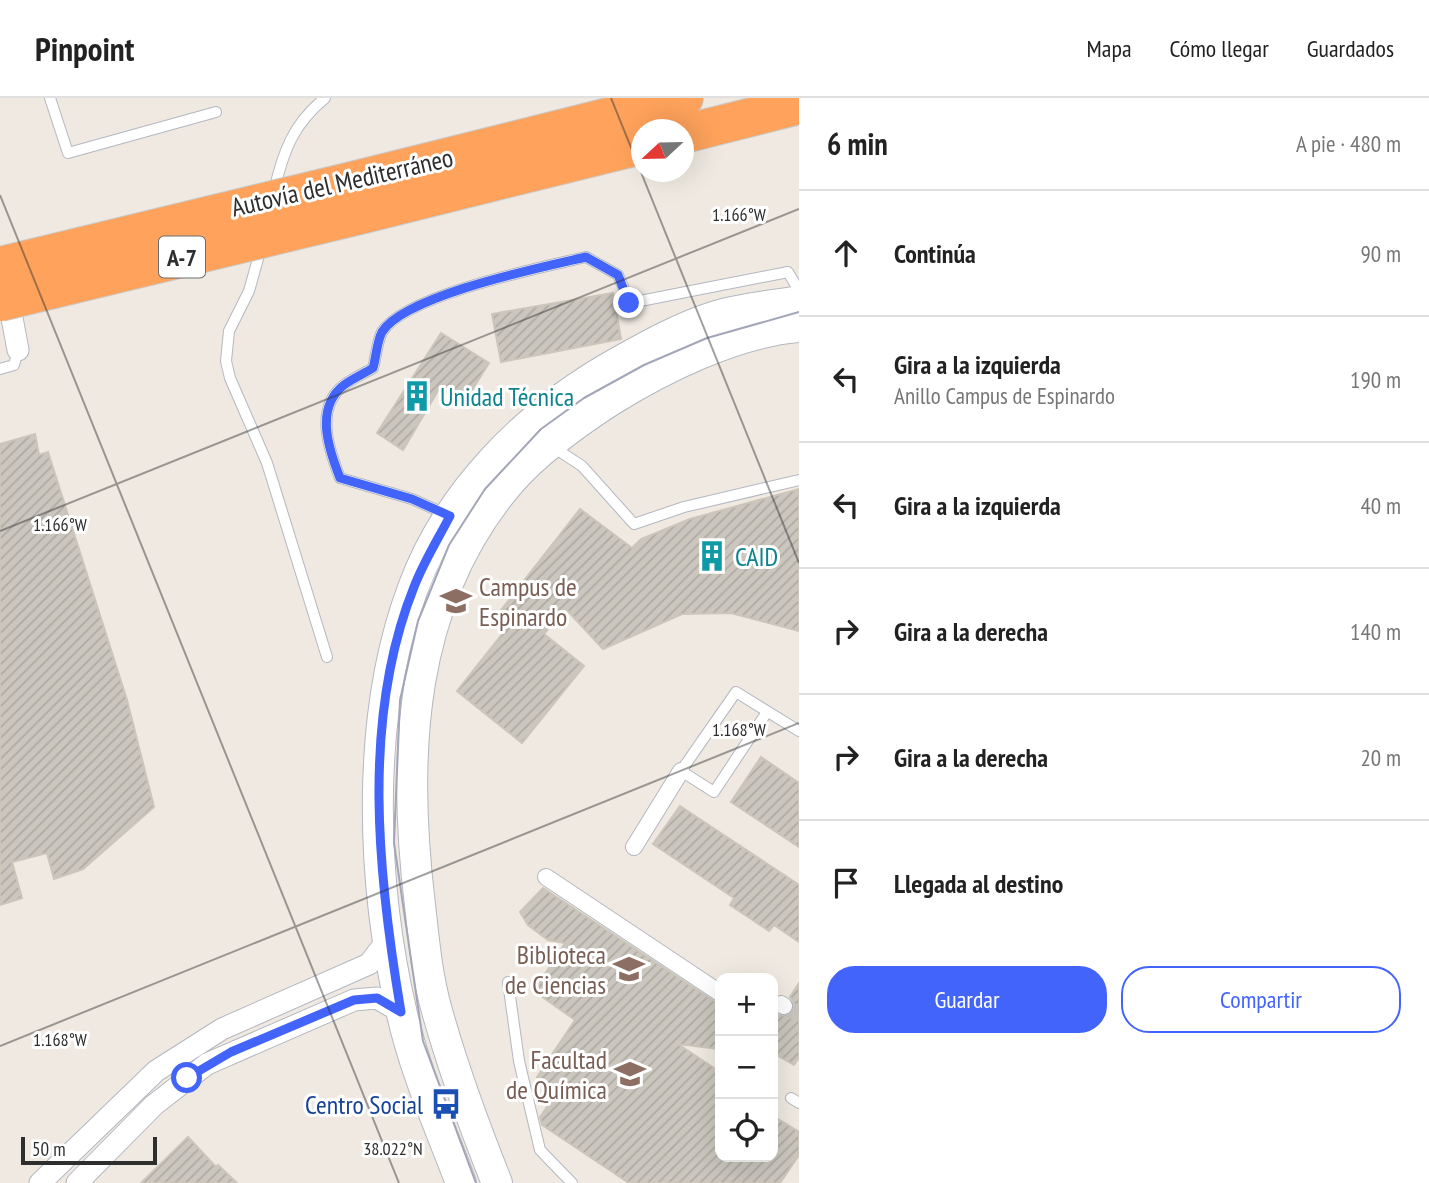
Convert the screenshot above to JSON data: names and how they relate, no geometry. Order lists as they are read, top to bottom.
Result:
{
  "streets": {
    "highway": ["Autovía del Mediterráneo", "A-7"]
  },
  "places": {
    "building": ["Unidad Técnica", "CAID"],
    "school or university": ["Campus de Espinardo", "Biblioteca de Ciencias", "Facultad de Química"],
    "bus stop": ["Centro Social"]
  },
  "scale_bar": "50 m",
  "north": "left",
  "page": {
    "header": "Pinpoint",
    "nav": ["Mapa", "Cómo llegar", "Guardados"],
    "heading": ["6 min", "A pie · 480 m"],
    "list": [
      ["Continúa", "90 m"],
      ["Gira a la izquierda", "Anillo Campus de Espinardo", "190 m"],
      ["Gira a la izquierda", "40 m"],
      ["Gira a la derecha", "140 m"],
      ["Gira a la derecha", "20 m"],
      "Llegada al destino"
    ],
    "buttons": ["Guardar", "Compartir"],
    "map_buttons": ["+", "−"],
    "scale": "50 m"
  },
  "coordinates": ["1.166°W", "1.168°W", "38.022°N"]
}
